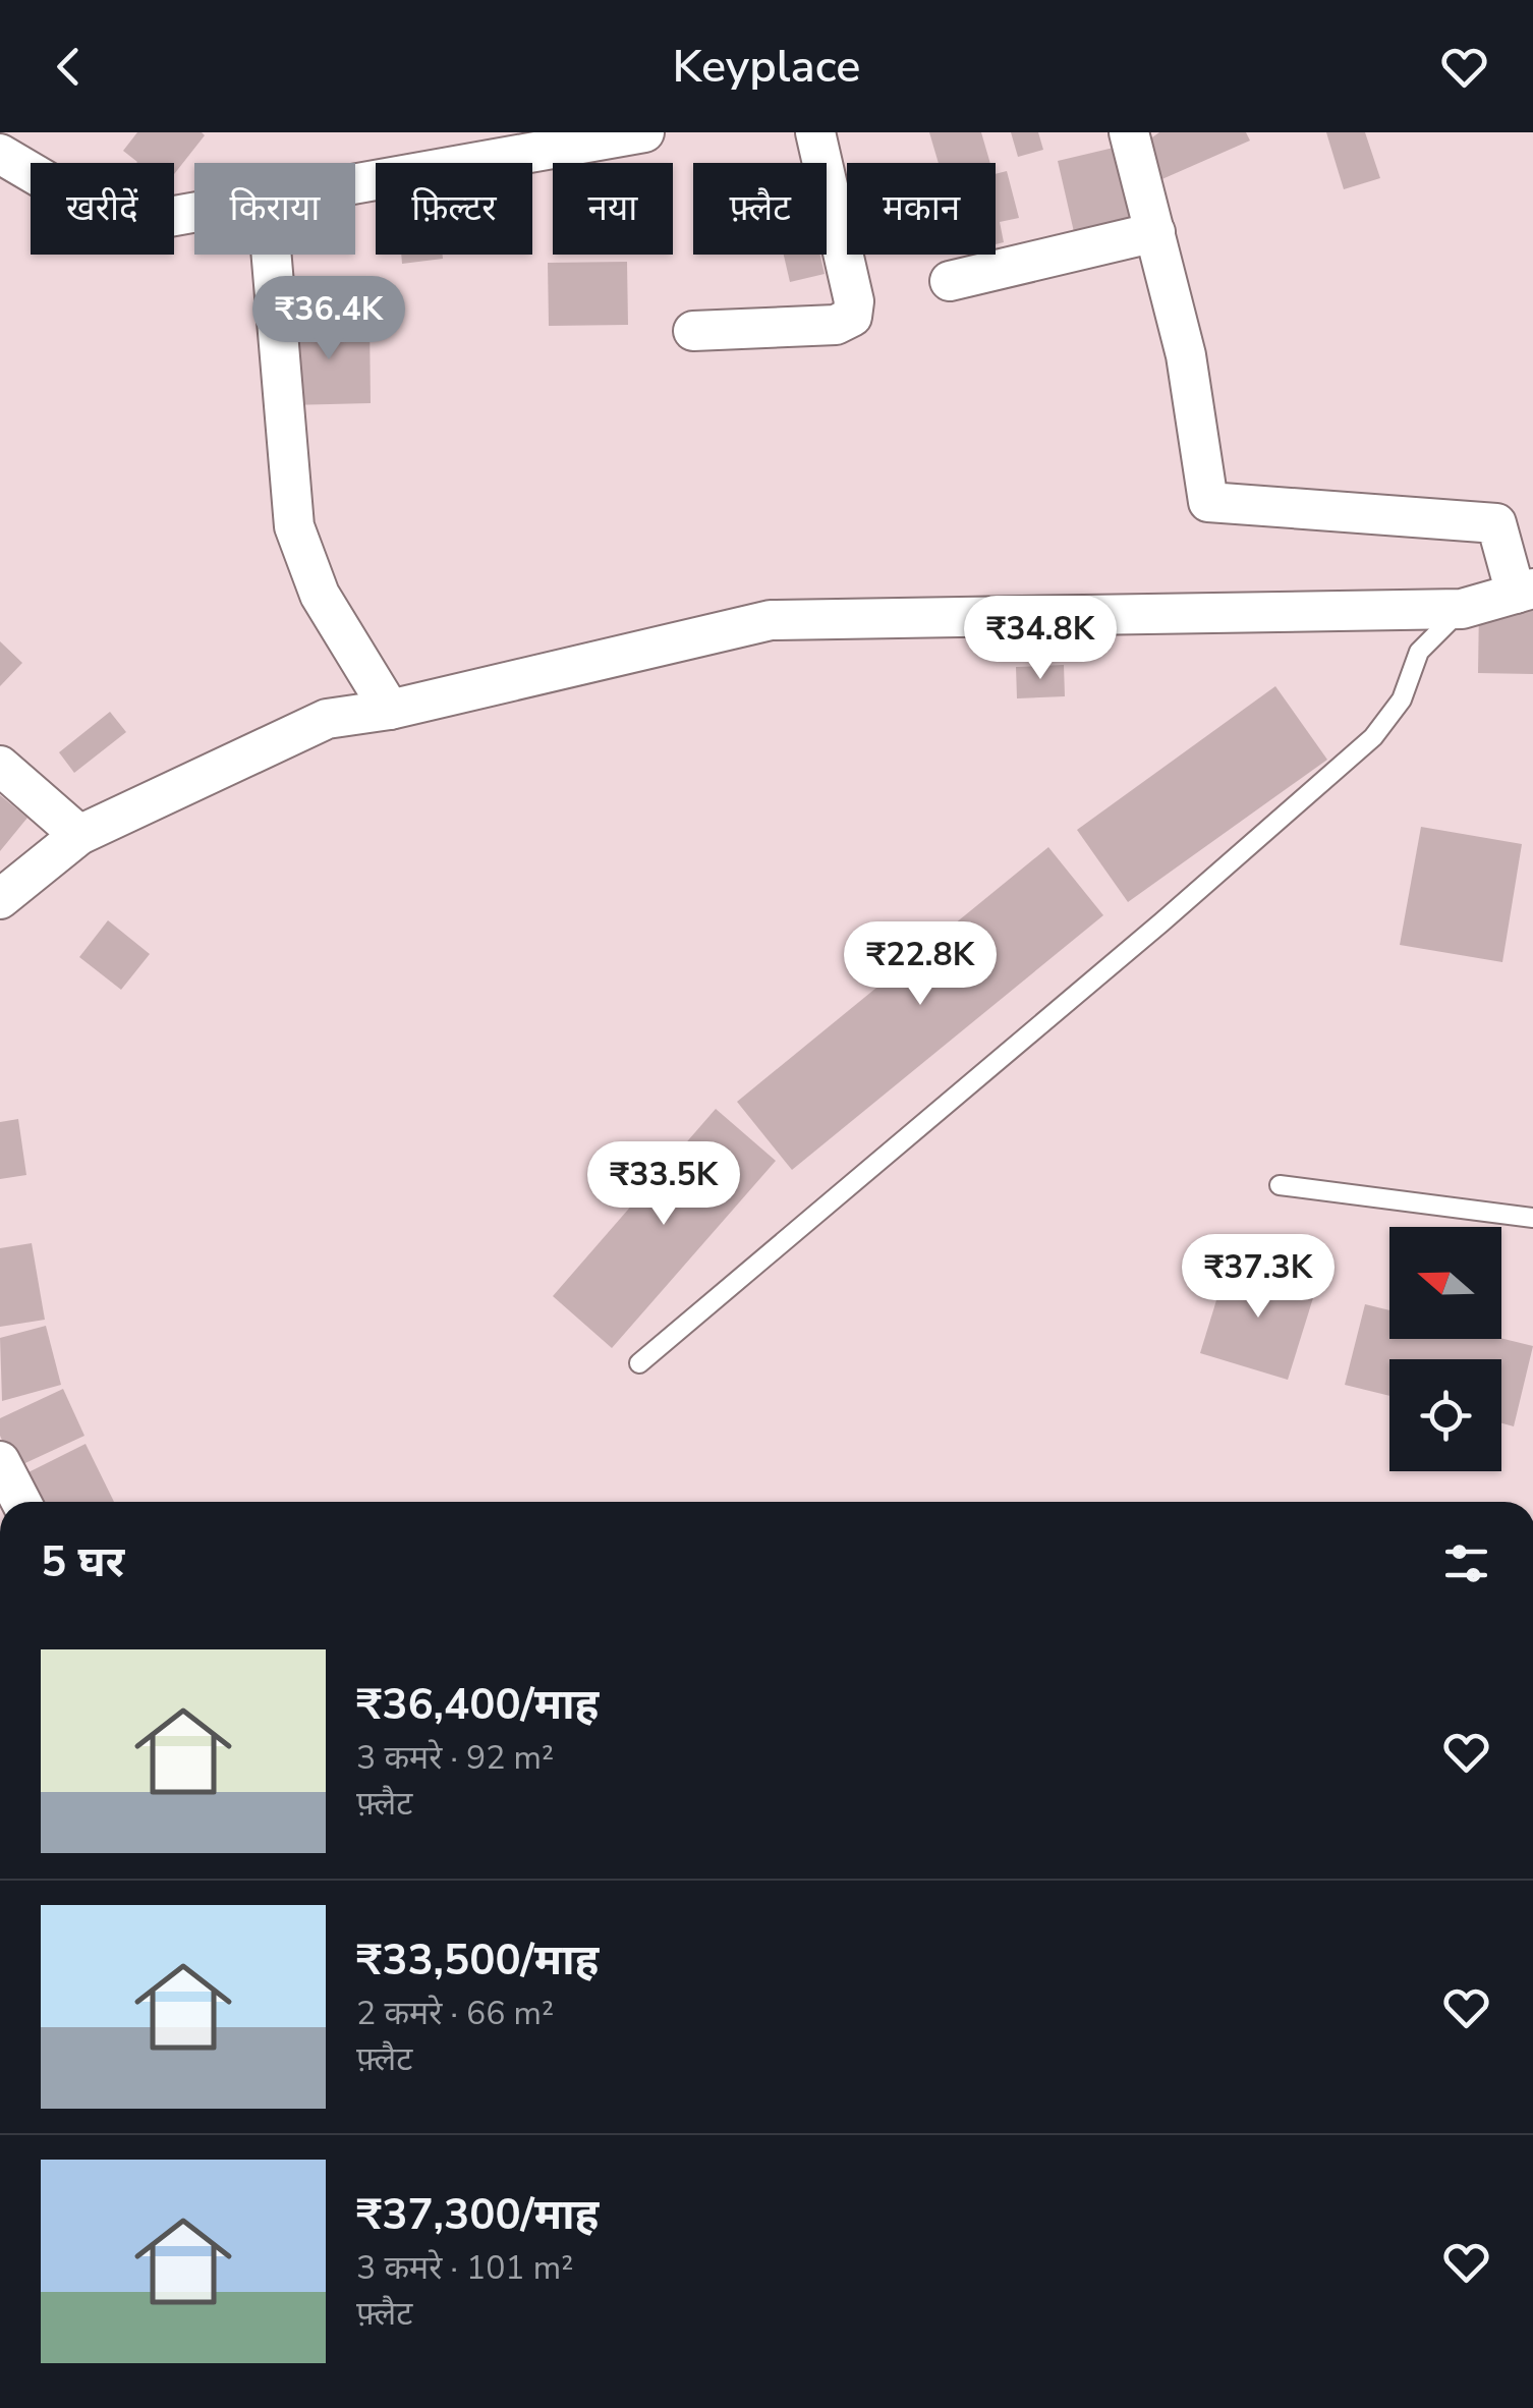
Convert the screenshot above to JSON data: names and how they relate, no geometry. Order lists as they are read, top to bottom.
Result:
{
  "north": "left",
  "page": {
    "header": "Keyplace",
    "chip": [
      "खरीदें",
      "किराया",
      "फ़िल्टर",
      "नया",
      "फ़्लैट",
      "मकान"
    ],
    "price": [
      "₹36.4K",
      "₹34.8K",
      "₹22.8K",
      "₹33.5K",
      "₹37.3K"
    ],
    "heading": "5 घर",
    "list": [
      {
        "name": "₹36,400/माह",
        "note": "3 कमरे · 92 m² · फ़्लैट"
      },
      {
        "name": "₹33,500/माह",
        "note": "2 कमरे · 66 m² · फ़्लैट"
      },
      {
        "name": "₹37,300/माह",
        "note": "3 कमरे · 101 m² · फ़्लैट"
      }
    ]
  }
}
